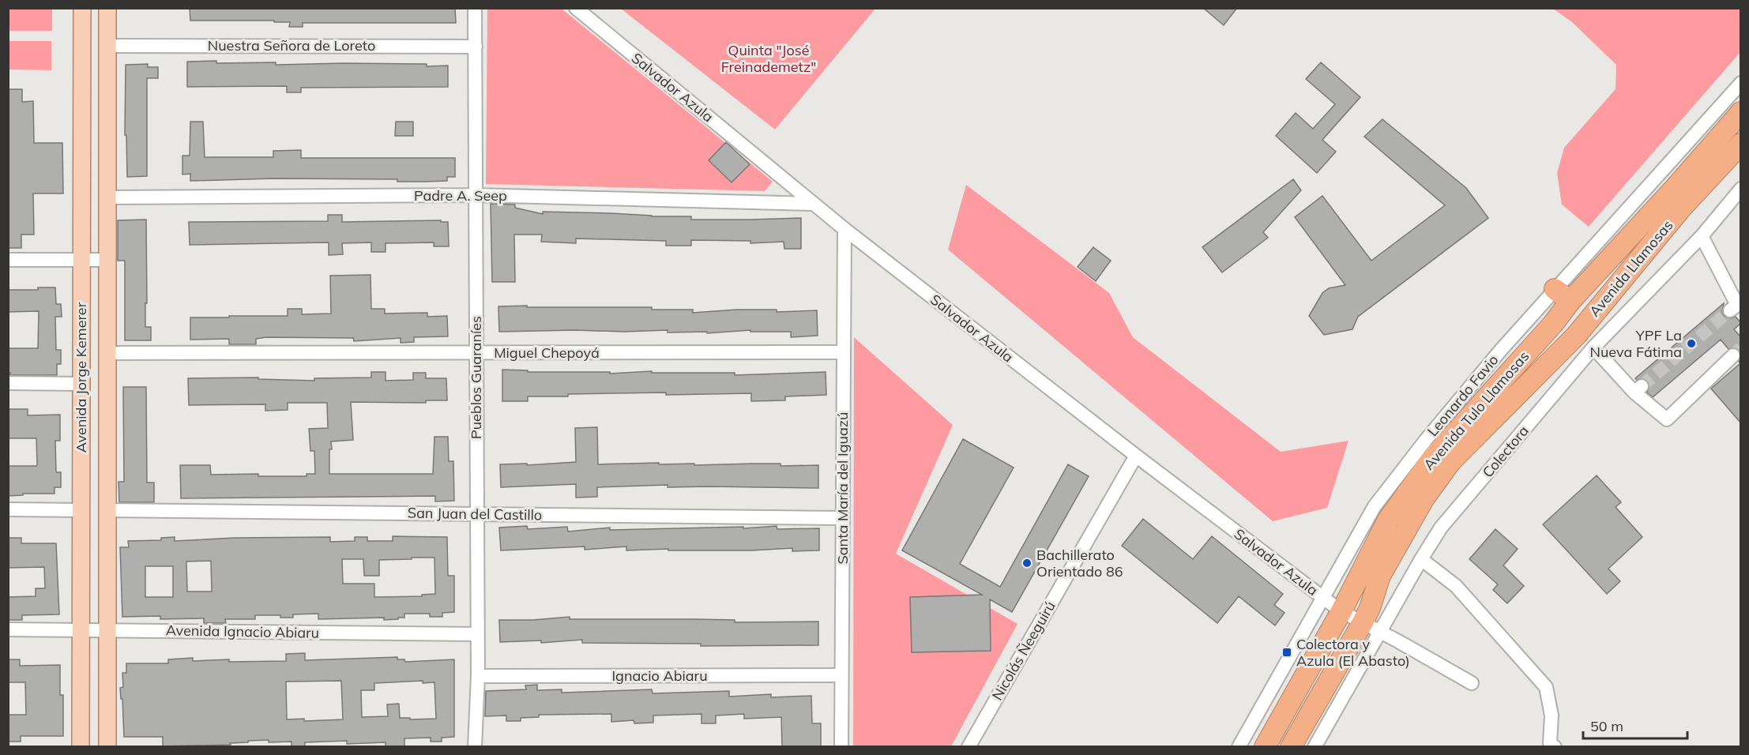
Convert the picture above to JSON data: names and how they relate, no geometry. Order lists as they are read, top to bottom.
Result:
{
  "streets": {
    "highway": ["Avenida Llamosas", "Avenida Tulo Llamosas"],
    "main road": ["Avenida Jorge Kemerer"],
    "street": [
      "Nuestra Señora de Loreto",
      "Salvador Azula",
      "Padre A. Seep",
      "Miguel Chepoyá",
      "Pueblos Guaraníes",
      "Leonardo Favio",
      "Colectora",
      "Santa María del Iguazú",
      "San Juan del Castillo",
      "Avenida Ignacio Abiaru",
      "Nicolás Ñeeguirú",
      "Ignacio Abiaru"
    ]
  },
  "crossings": [
    ["Nuestra Señora de Loreto", "Avenida Jorge Kemerer"],
    ["Nuestra Señora de Loreto", "Pueblos Guaraníes"],
    ["Salvador Azula", "Padre A. Seep"],
    ["Salvador Azula", "Avenida Llamosas"],
    ["Salvador Azula", "Leonardo Favio"],
    ["Salvador Azula", "Avenida Tulo Llamosas"],
    ["Salvador Azula", "Colectora"],
    ["Salvador Azula", "Santa María del Iguazú"],
    ["Salvador Azula", "Nicolás Ñeeguirú"],
    ["Padre A. Seep", "Avenida Jorge Kemerer"],
    ["Padre A. Seep", "Pueblos Guaraníes"],
    ["Avenida Llamosas", "Colectora"],
    ["Miguel Chepoyá", "Avenida Jorge Kemerer"],
    ["Miguel Chepoyá", "Pueblos Guaraníes"],
    ["Miguel Chepoyá", "Santa María del Iguazú"],
    ["Avenida Jorge Kemerer", "San Juan del Castillo"],
    ["Avenida Jorge Kemerer", "Avenida Ignacio Abiaru"],
    ["Pueblos Guaraníes", "San Juan del Castillo"],
    ["Pueblos Guaraníes", "Avenida Ignacio Abiaru"],
    ["Pueblos Guaraníes", "Ignacio Abiaru"],
    ["Leonardo Favio", "Avenida Tulo Llamosas"],
    ["Santa María del Iguazú", "San Juan del Castillo"],
    ["Santa María del Iguazú", "Ignacio Abiaru"]
  ],
  "parks": ["Quinta \"José Freinademetz\""],
  "places": {
    "other": ["YPF La Nueva Fátima", "Bachillerato Orientado 86"],
    "transit": ["Colectora y Azula (El Abasto)"]
  },
  "scale_bar": "50 m"
}
